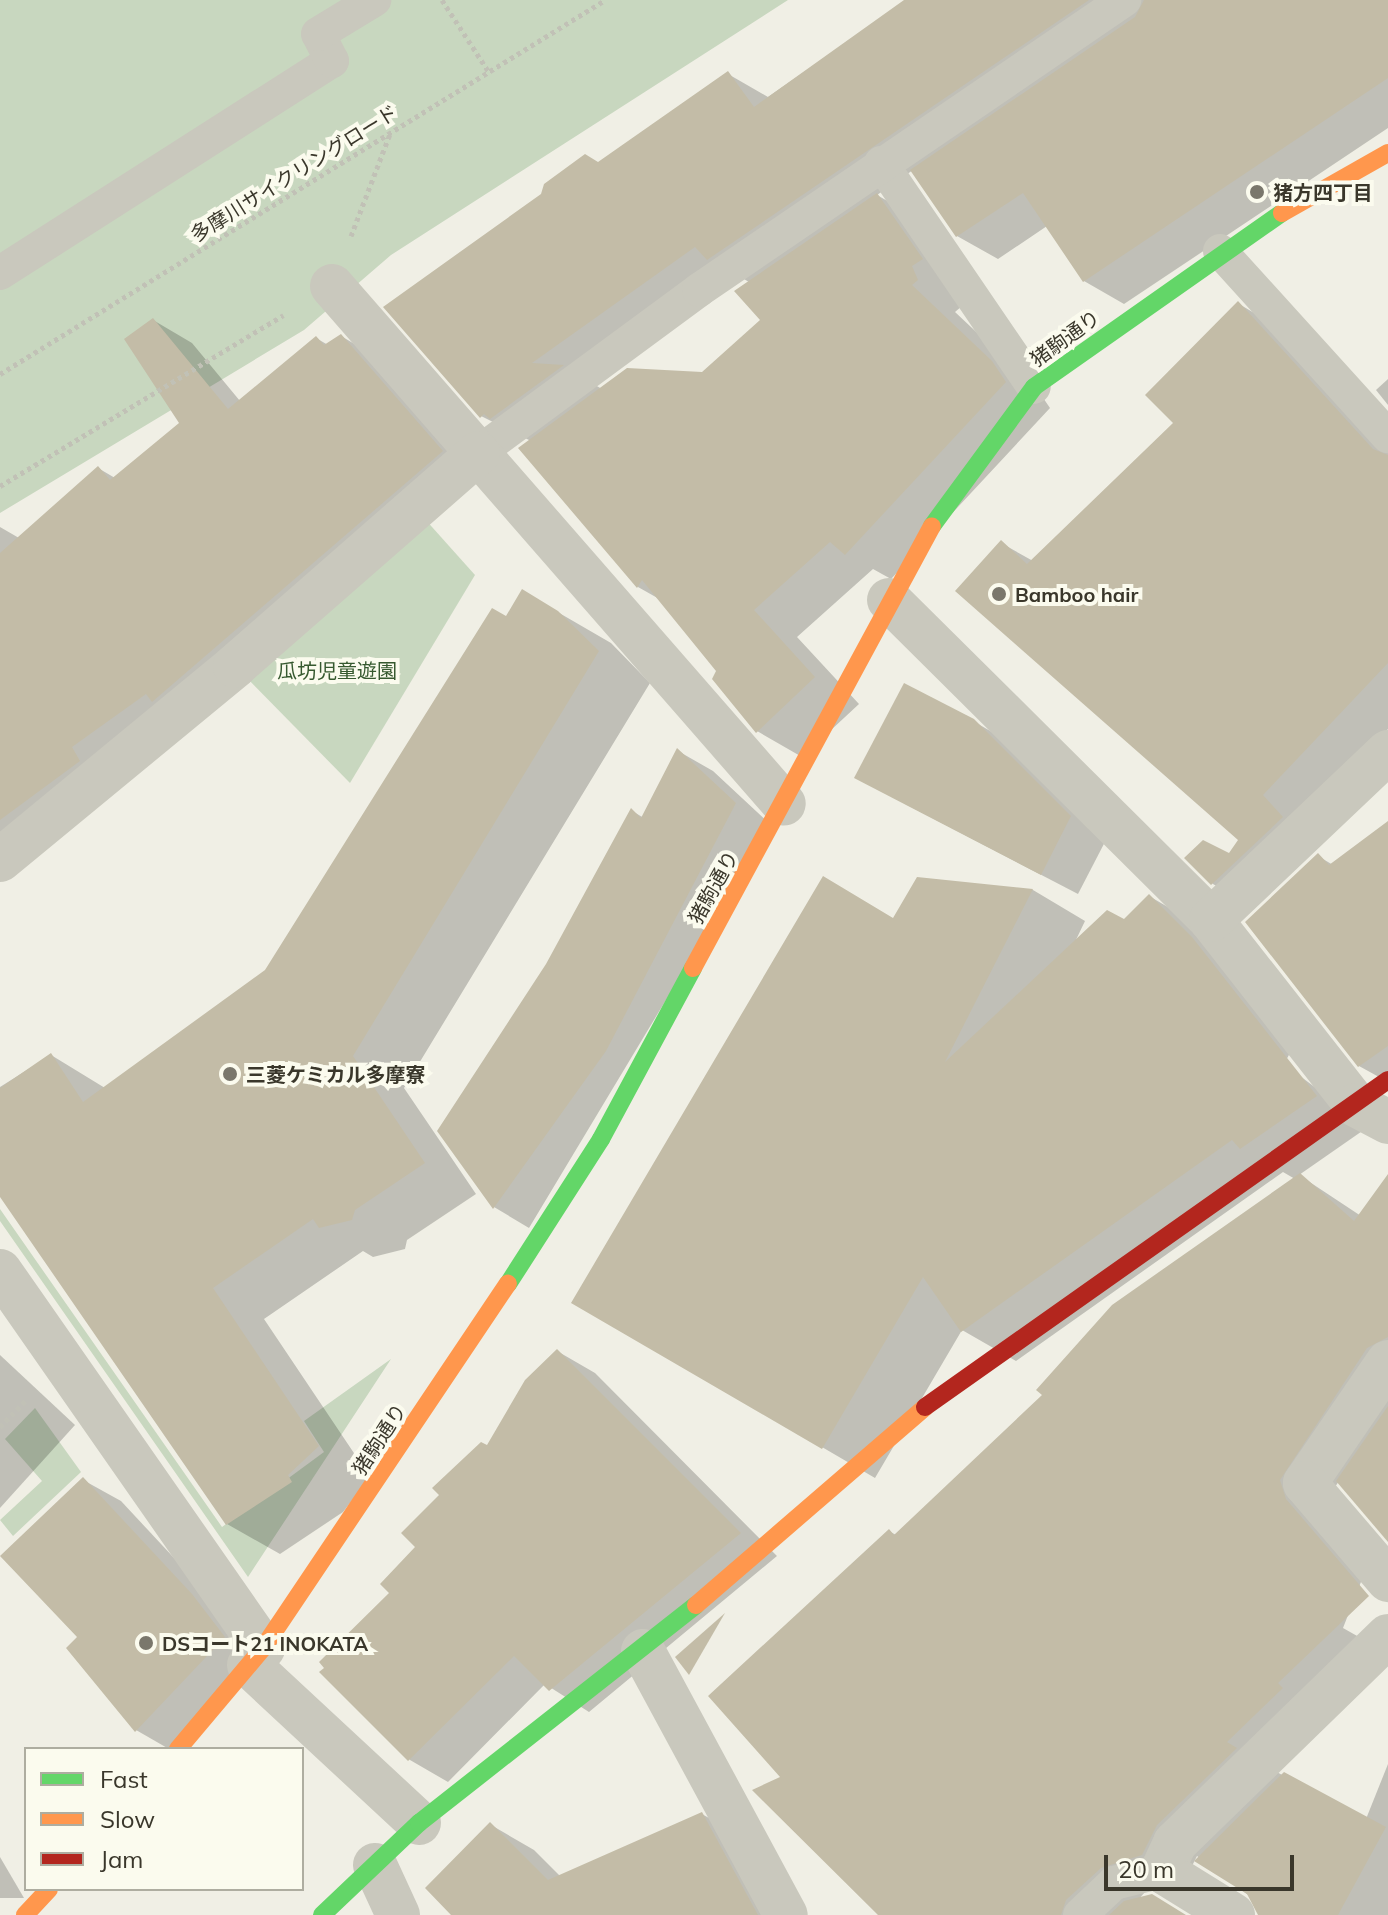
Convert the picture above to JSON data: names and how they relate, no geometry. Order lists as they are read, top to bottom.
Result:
{
  "streets": {
    "street": ["猪駒通り"],
    "path": ["多摩川サイクリングロード"]
  },
  "parks": ["瓜坊児童遊園"],
  "places": [
    "猪方四丁目",
    "Bamboo hair",
    "三菱ケミカル多摩寮",
    "DSコート21 INOKATA"
  ],
  "legend": ["Fast", "Slow", "Jam"],
  "scale_bar": "20 m"
}
